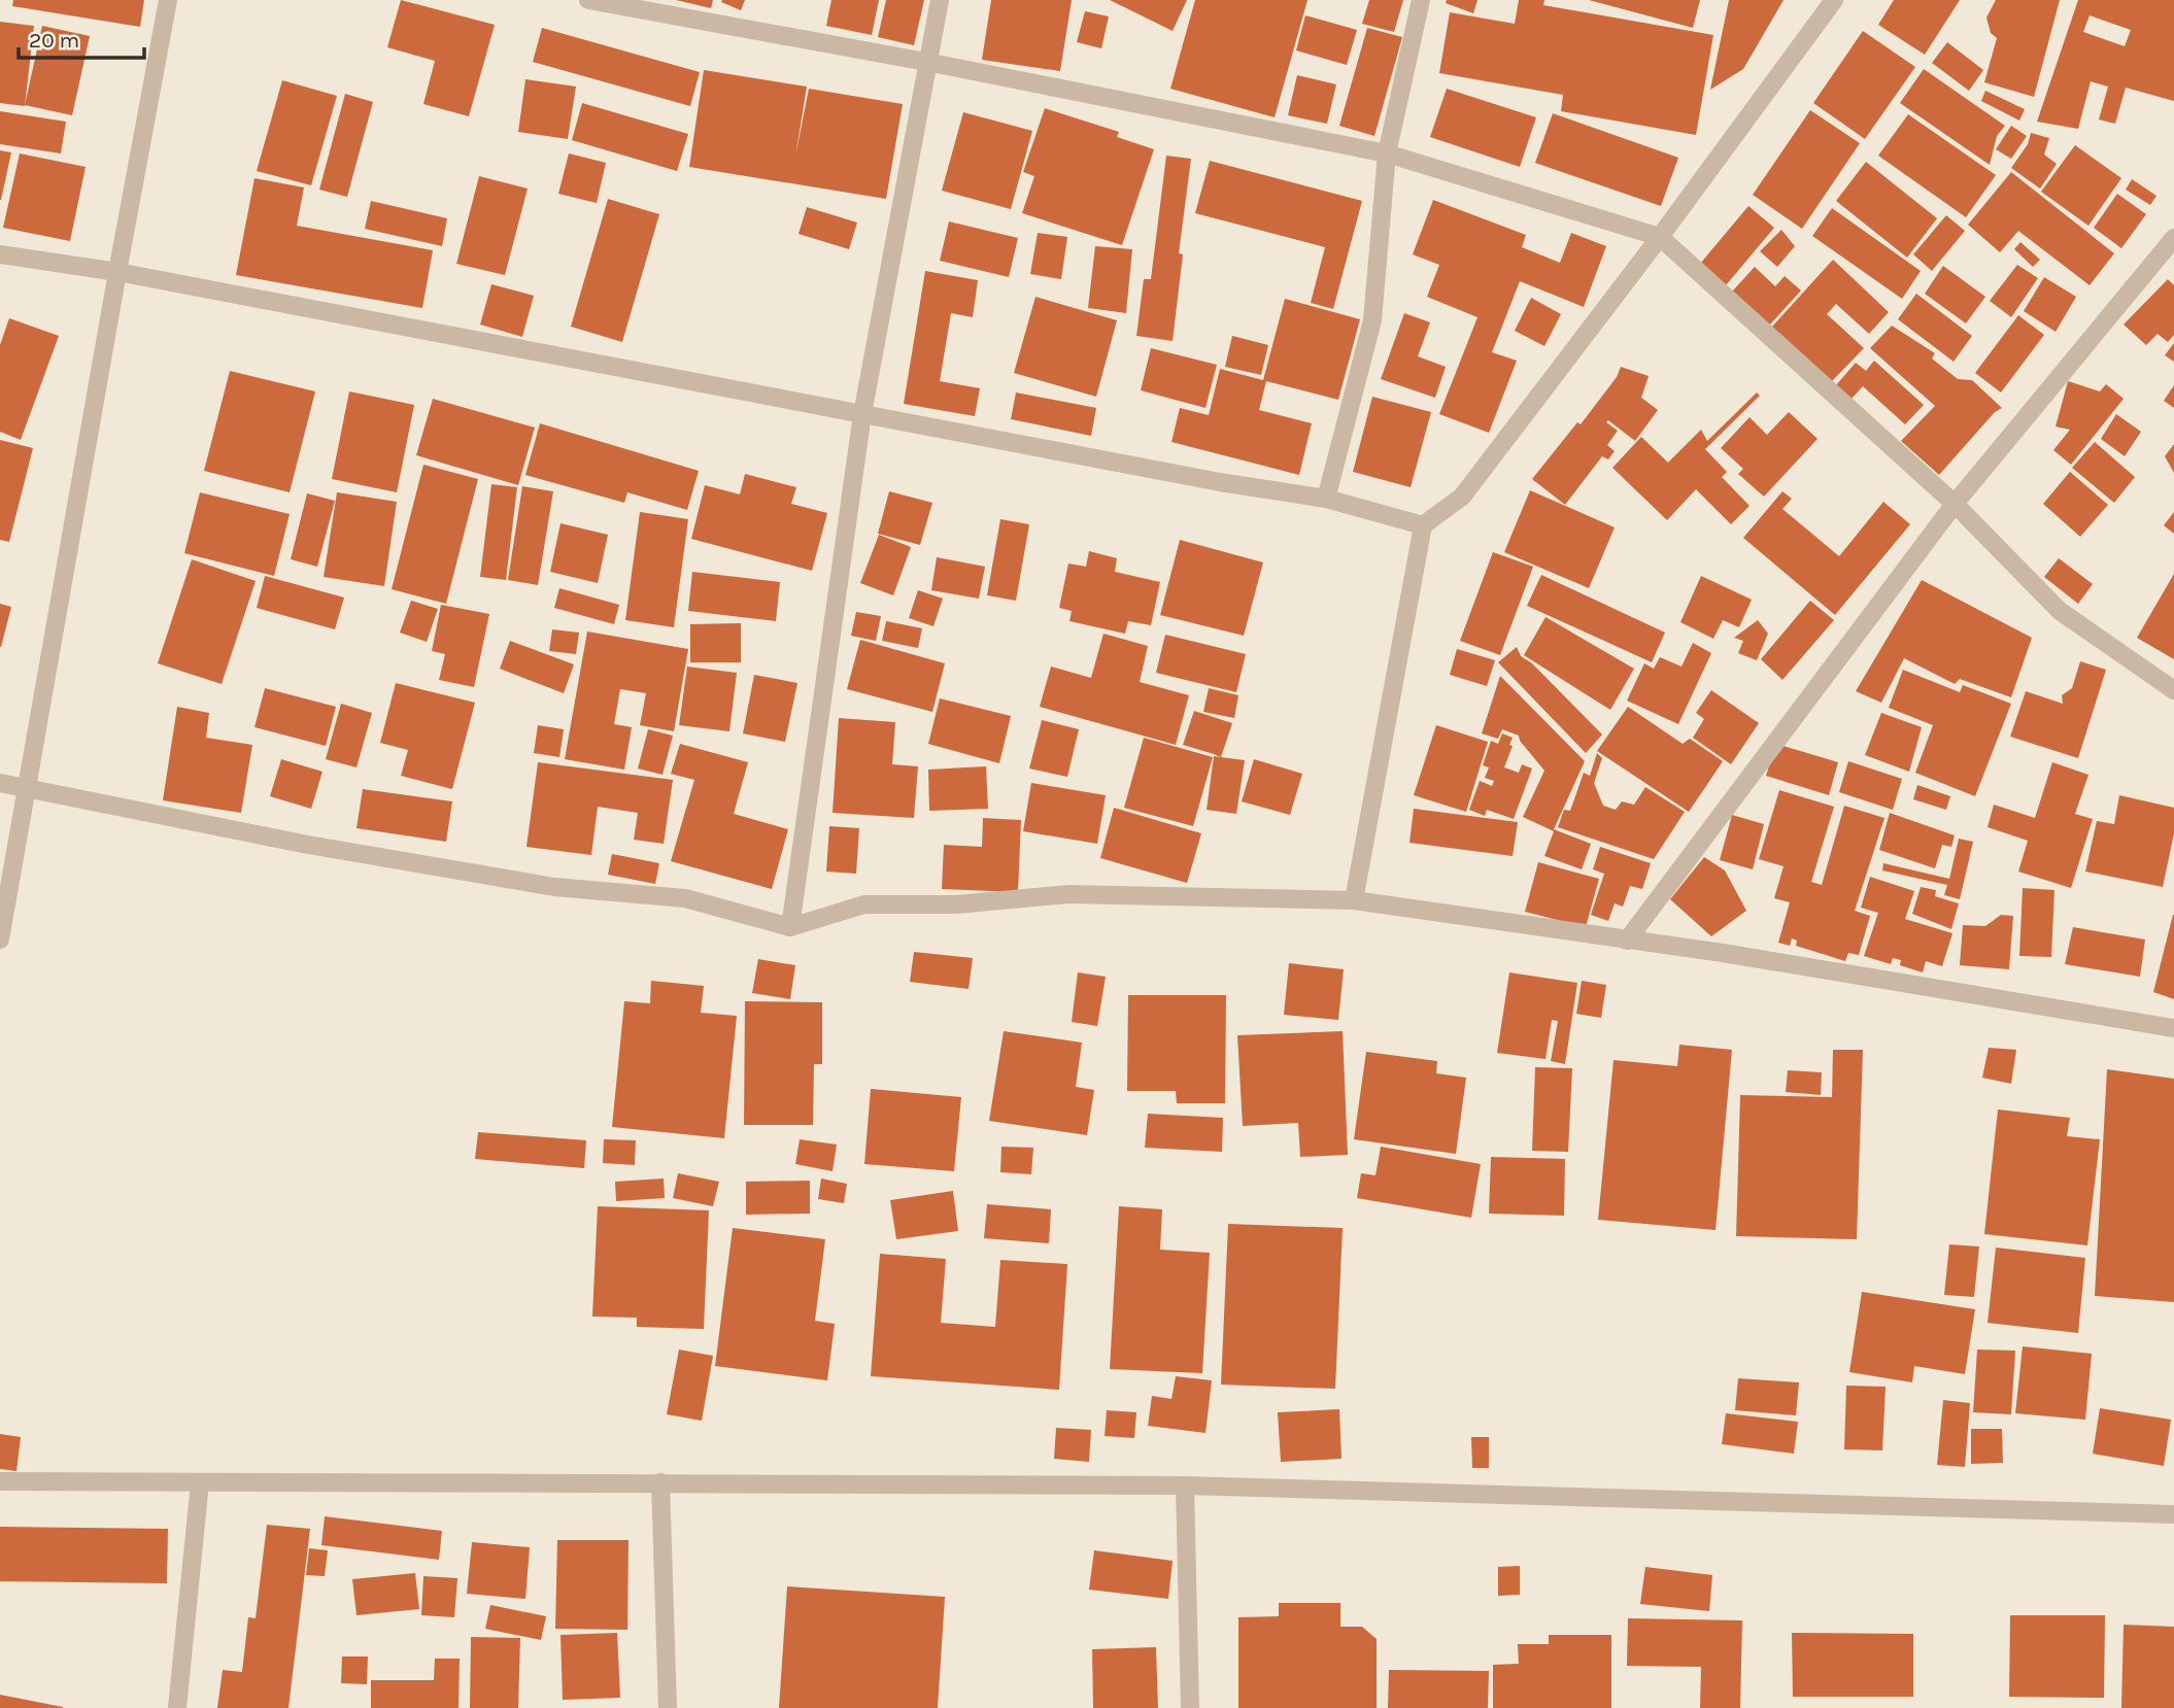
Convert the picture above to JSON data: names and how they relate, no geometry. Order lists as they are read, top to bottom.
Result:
{
  "scale_bar": "20 m"
}
